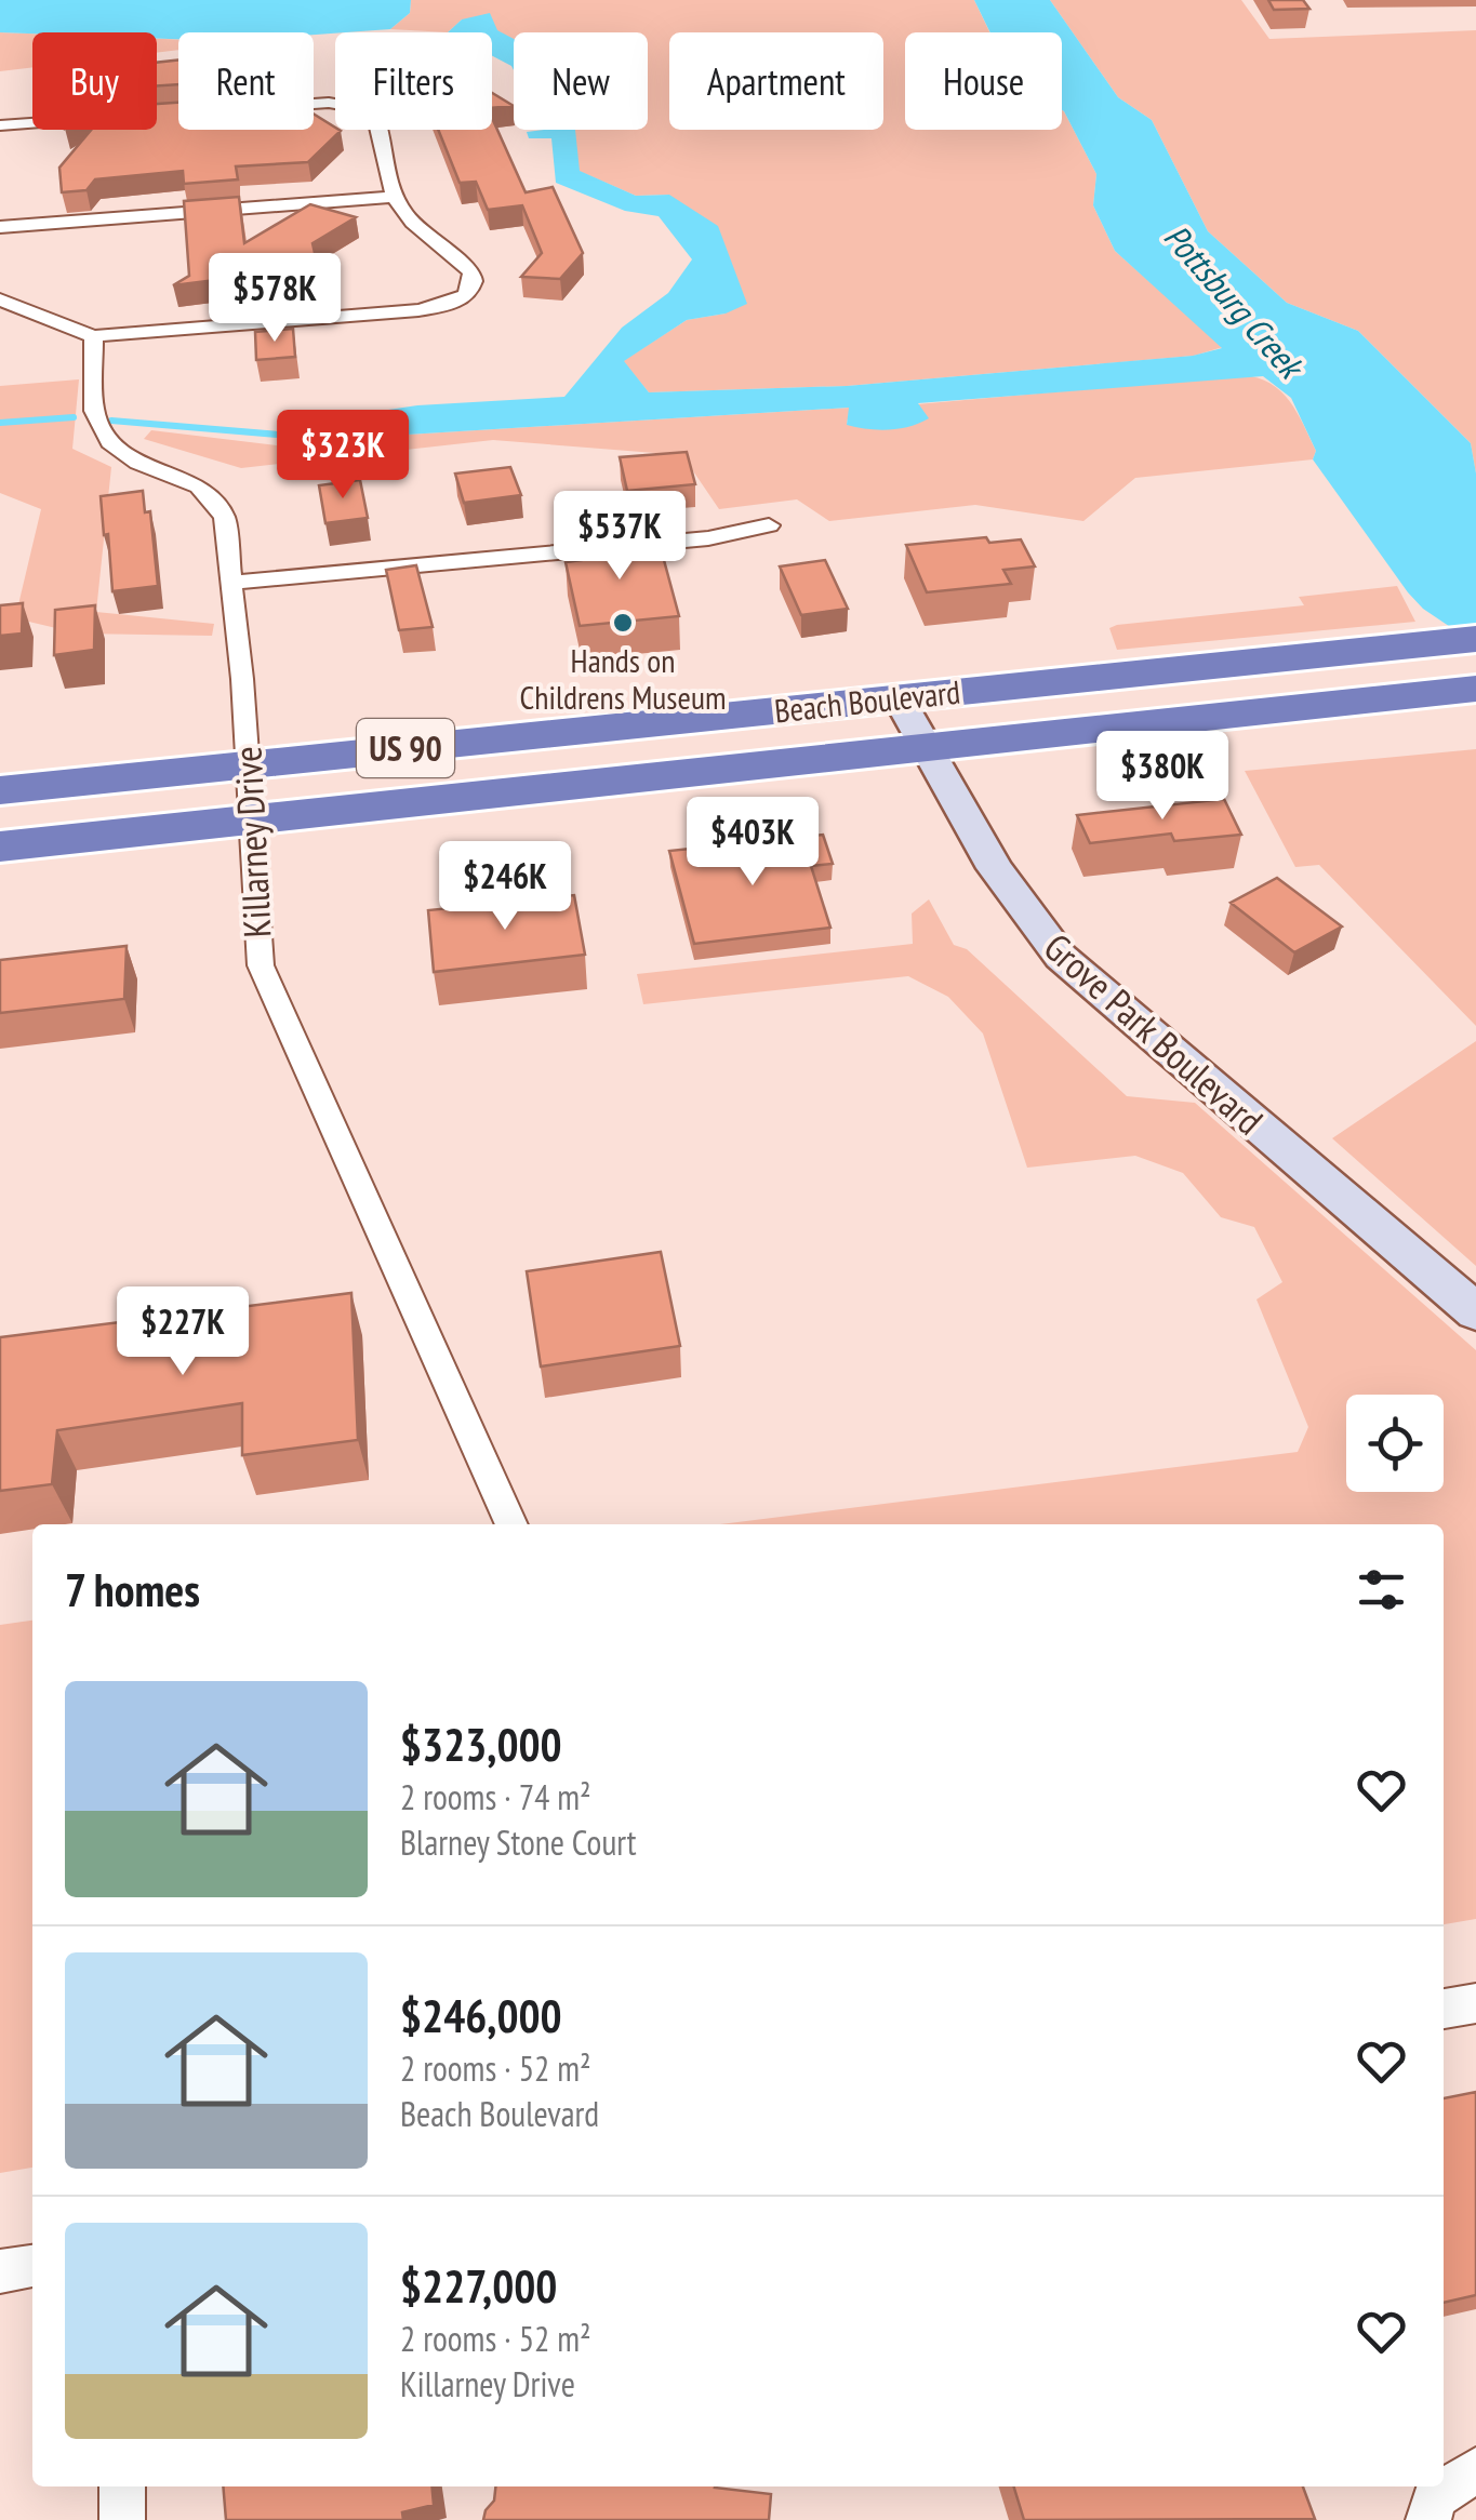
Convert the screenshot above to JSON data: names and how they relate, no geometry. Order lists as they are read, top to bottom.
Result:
{
  "streets": {
    "highway": ["Beach Boulevard", "US 90"],
    "street": ["Killarney Drive", "Grove Park Boulevard"]
  },
  "crossings": [
    ["Beach Boulevard", "Killarney Drive"],
    ["Beach Boulevard", "Grove Park Boulevard"],
    ["US 90", "Killarney Drive"],
    ["US 90", "Grove Park Boulevard"]
  ],
  "water": ["Pottsburg Creek"],
  "places": ["Hands on Childrens Museum"],
  "page": {
    "chip": [
      "Buy",
      "Rent",
      "Filters",
      "New",
      "Apartment",
      "House"
    ],
    "price": [
      "$578K",
      "$323K",
      "$537K",
      "$380K",
      "$403K",
      "$246K",
      "$227K"
    ],
    "heading": "7 homes",
    "list": [
      {
        "name": "$323,000",
        "note": "2 rooms · 74 m² · Blarney Stone Court"
      },
      {
        "name": "$246,000",
        "note": "2 rooms · 52 m² · Beach Boulevard"
      },
      {
        "name": "$227,000",
        "note": "2 rooms · 52 m² · Killarney Drive"
      }
    ]
  }
}
